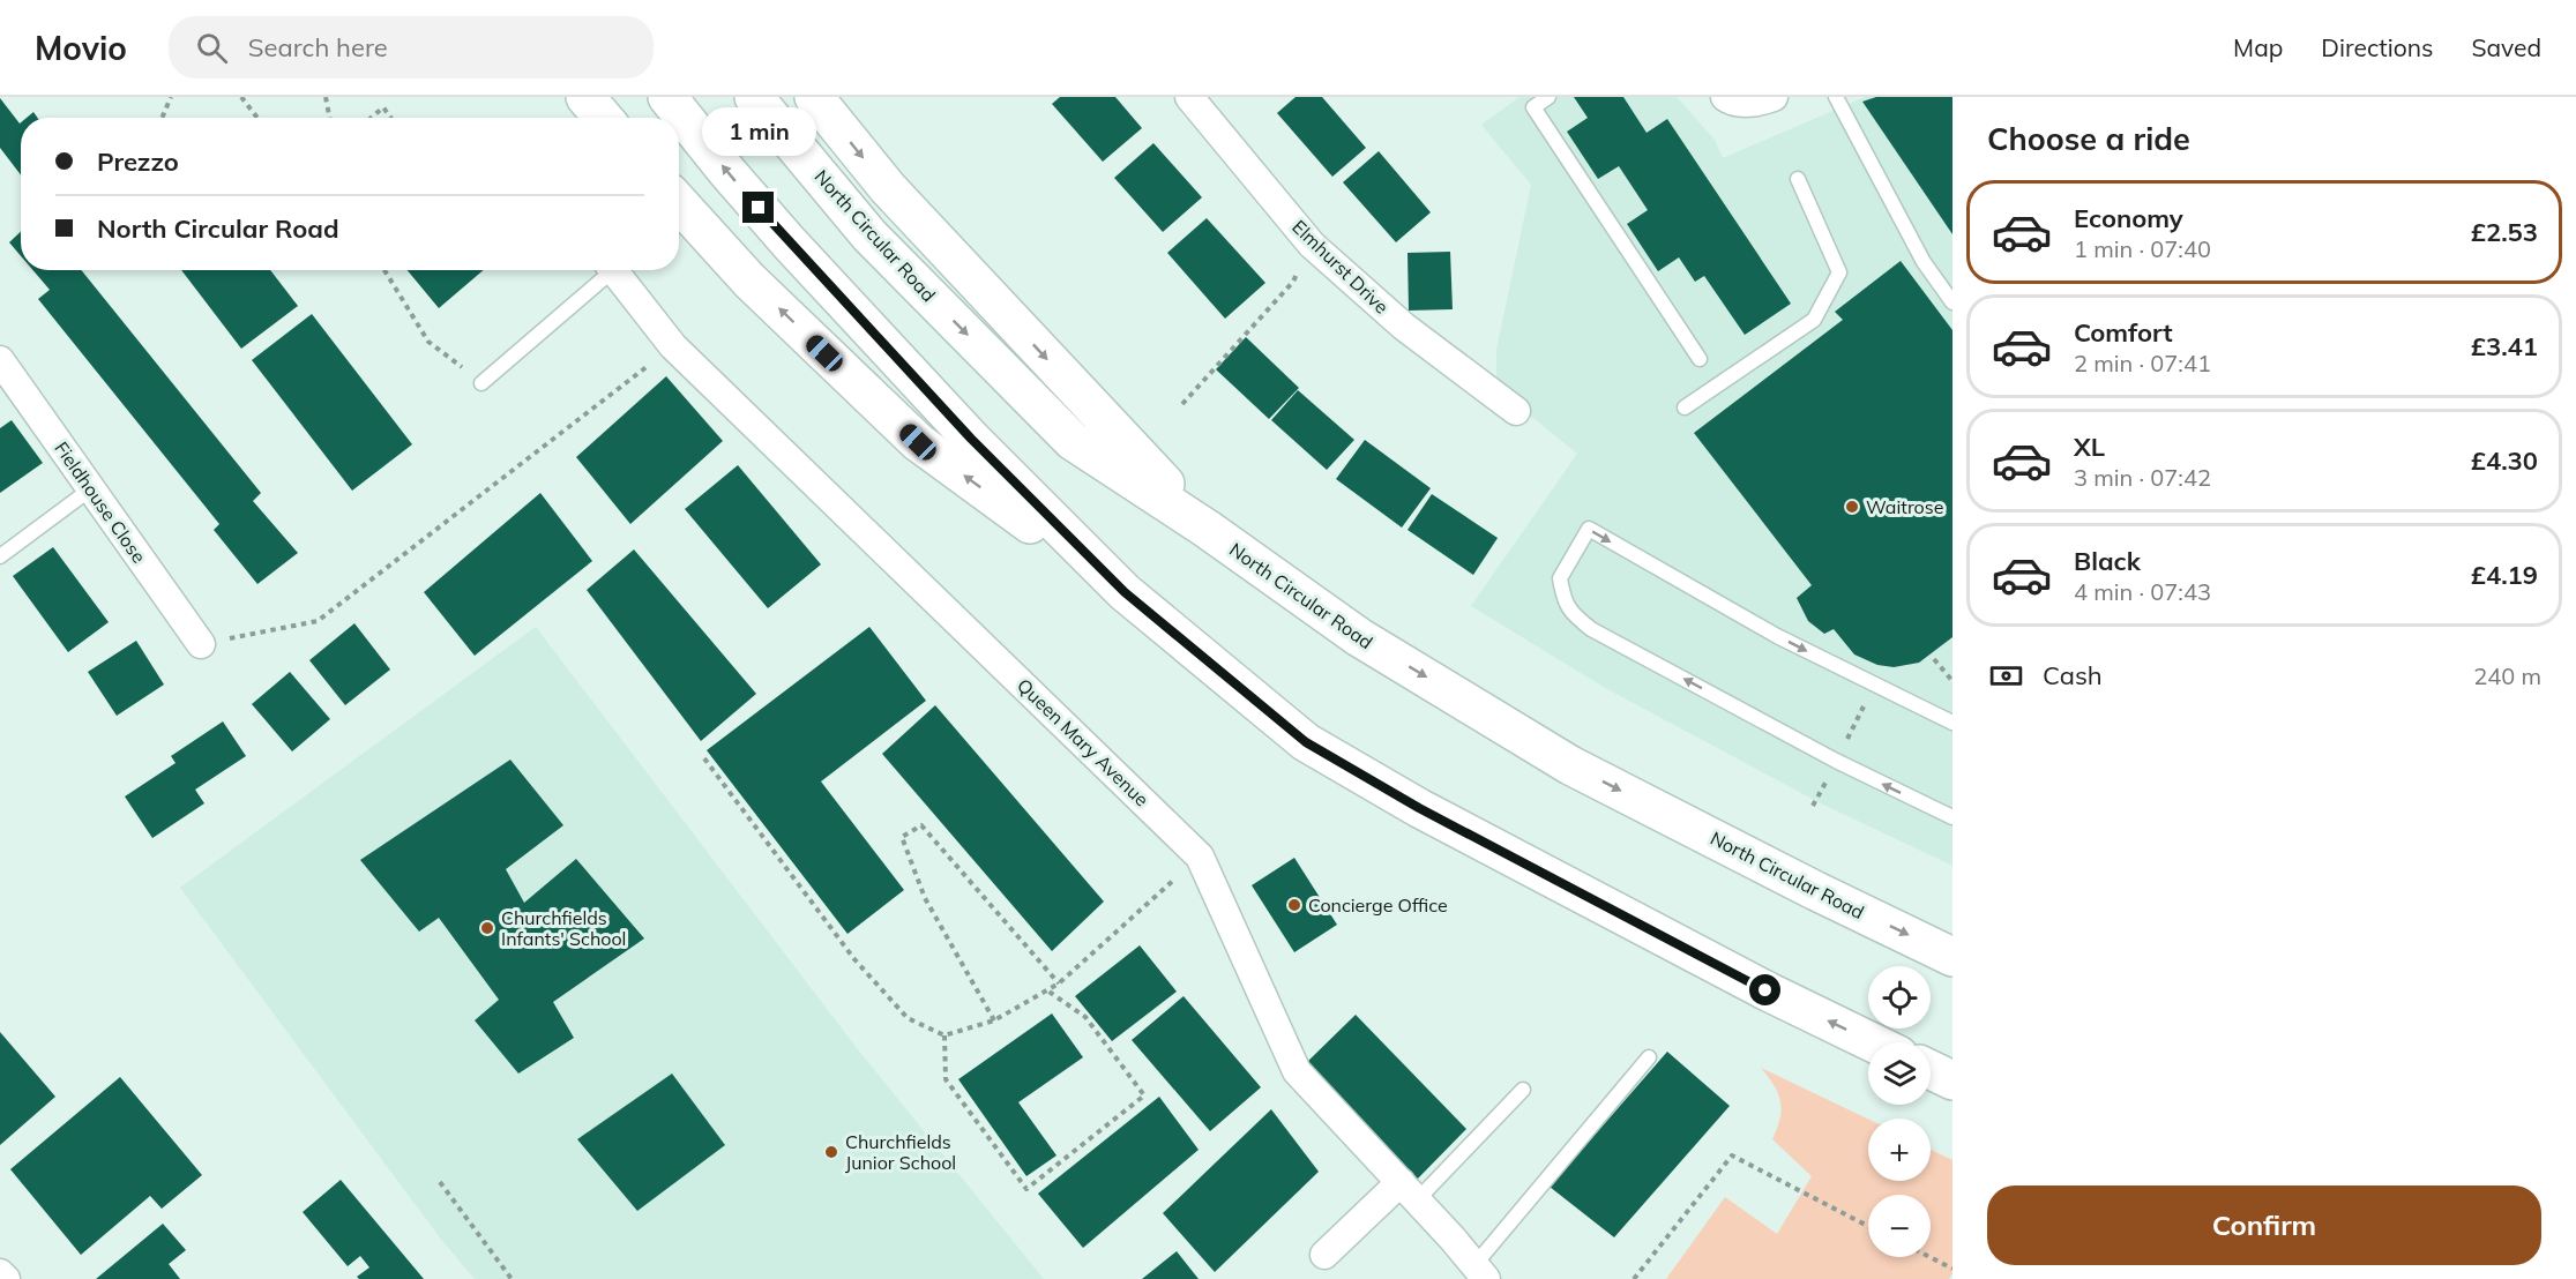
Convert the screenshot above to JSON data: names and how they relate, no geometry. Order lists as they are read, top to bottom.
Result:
{
  "streets": {
    "highway": ["North Circular Road"],
    "street": ["Elmhurst Drive", "Fieldhouse Close", "Queen Mary Avenue"]
  },
  "places": [
    "Waitrose",
    "Concierge Office",
    "Churchfields Infants' School",
    "Churchfields Junior School"
  ],
  "page": {
    "header": "Movio",
    "search": "Search here",
    "nav": ["Map", "Directions", "Saved"],
    "heading": "Choose a ride",
    "bubble": "1 min",
    "banner": ["Prezzo", "North Circular Road"],
    "list": [
      {
        "name": "Economy",
        "note": "1 min · 07:40",
        "value": "£2.53"
      },
      {
        "name": "Comfort",
        "note": "2 min · 07:41",
        "value": "£3.41"
      },
      {
        "name": "XL",
        "note": "3 min · 07:42",
        "value": "£4.30"
      },
      {
        "name": "Black",
        "note": "4 min · 07:43",
        "value": "£4.19"
      }
    ],
    "pay": ["Cash", "240 m"],
    "map_buttons": ["+", "−"],
    "buttons": "Confirm"
  }
}
